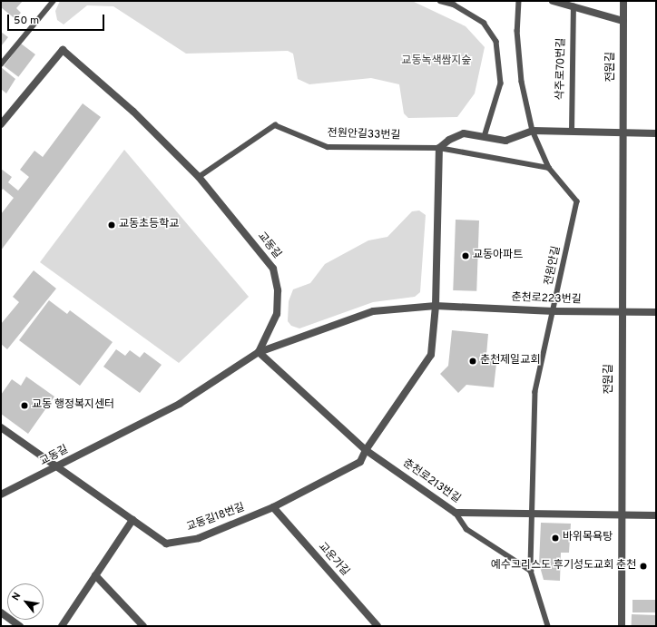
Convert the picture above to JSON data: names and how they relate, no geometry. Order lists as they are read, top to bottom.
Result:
{
  "streets": {
    "street": [
      "전원길",
      "교동길",
      "춘천로223번길",
      "춘천로213번길",
      "교동길18번길",
      "교운가길"
    ],
    "lane": ["삭주로70번길", "전원안길33번길", "전원안길"]
  },
  "crossings": [
    ["전원길", "춘천로223번길"],
    ["전원길", "춘천로213번길"],
    ["전원안길33번길", "교동길"],
    ["전원안길33번길", "전원안길"],
    ["교동길", "춘천로223번길"],
    ["교동길", "춘천로213번길"],
    ["교동길", "교동길18번길"],
    ["전원안길", "춘천로223번길"],
    ["전원안길", "춘천로213번길"],
    ["춘천로223번길", "춘천로213번길"],
    ["춘천로213번길", "교동길18번길"],
    ["교동길18번길", "교운가길"]
  ],
  "parks": ["교동녹색쌈지숲"],
  "places": [
    "교동초등학교",
    "교동아파트",
    "춘천제일교회",
    "교동 행정복지센터",
    "바위목욕탕",
    "예수그리스도 후기성도교회 춘천"
  ],
  "scale_bar": "50 m",
  "north": "top left"
}
